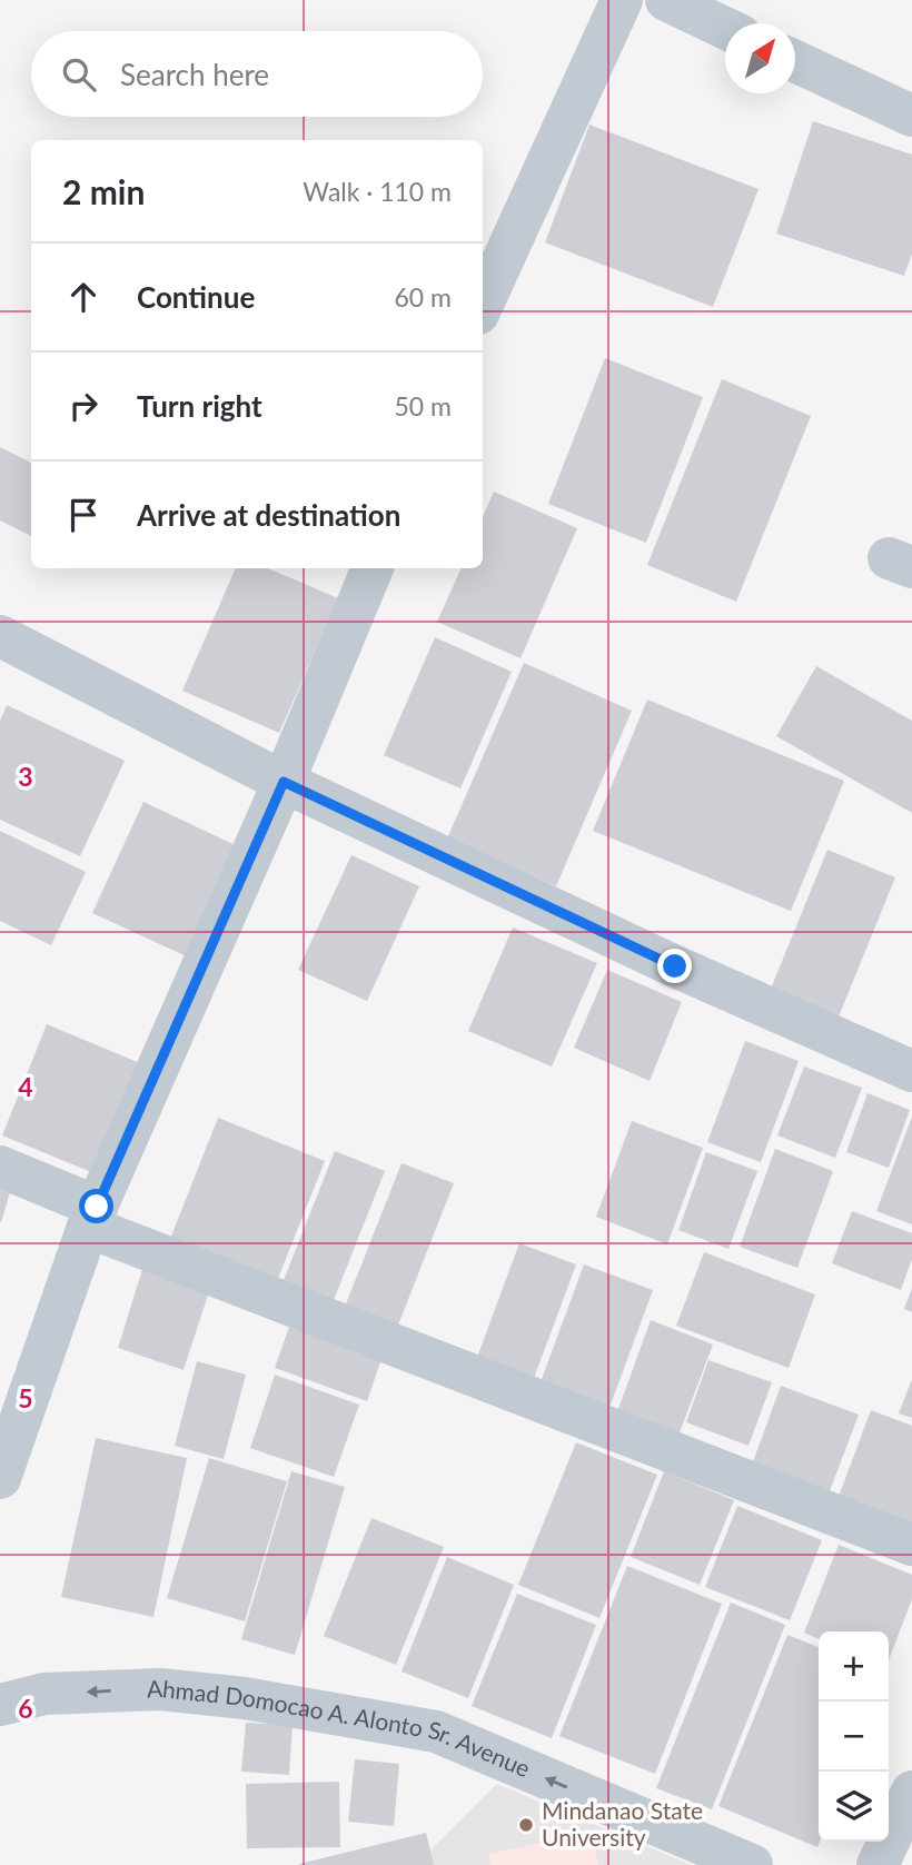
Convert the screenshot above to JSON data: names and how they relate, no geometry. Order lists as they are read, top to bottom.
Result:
{
  "streets": {
    "street": ["Ahmad Domocao A. Alonto Sr. Avenue"]
  },
  "places": ["Mindanao State University"],
  "north": "top right",
  "page": {
    "search": "Search here",
    "heading": ["2 min", "Walk · 110 m"],
    "list": [
      ["Continue", "60 m"],
      ["Turn right", "50 m"],
      "Arrive at destination"
    ],
    "map_buttons": ["+", "−"]
  },
  "grid": {
    "rows": [
      "3",
      "4",
      "5",
      "6"
    ]
  }
}
